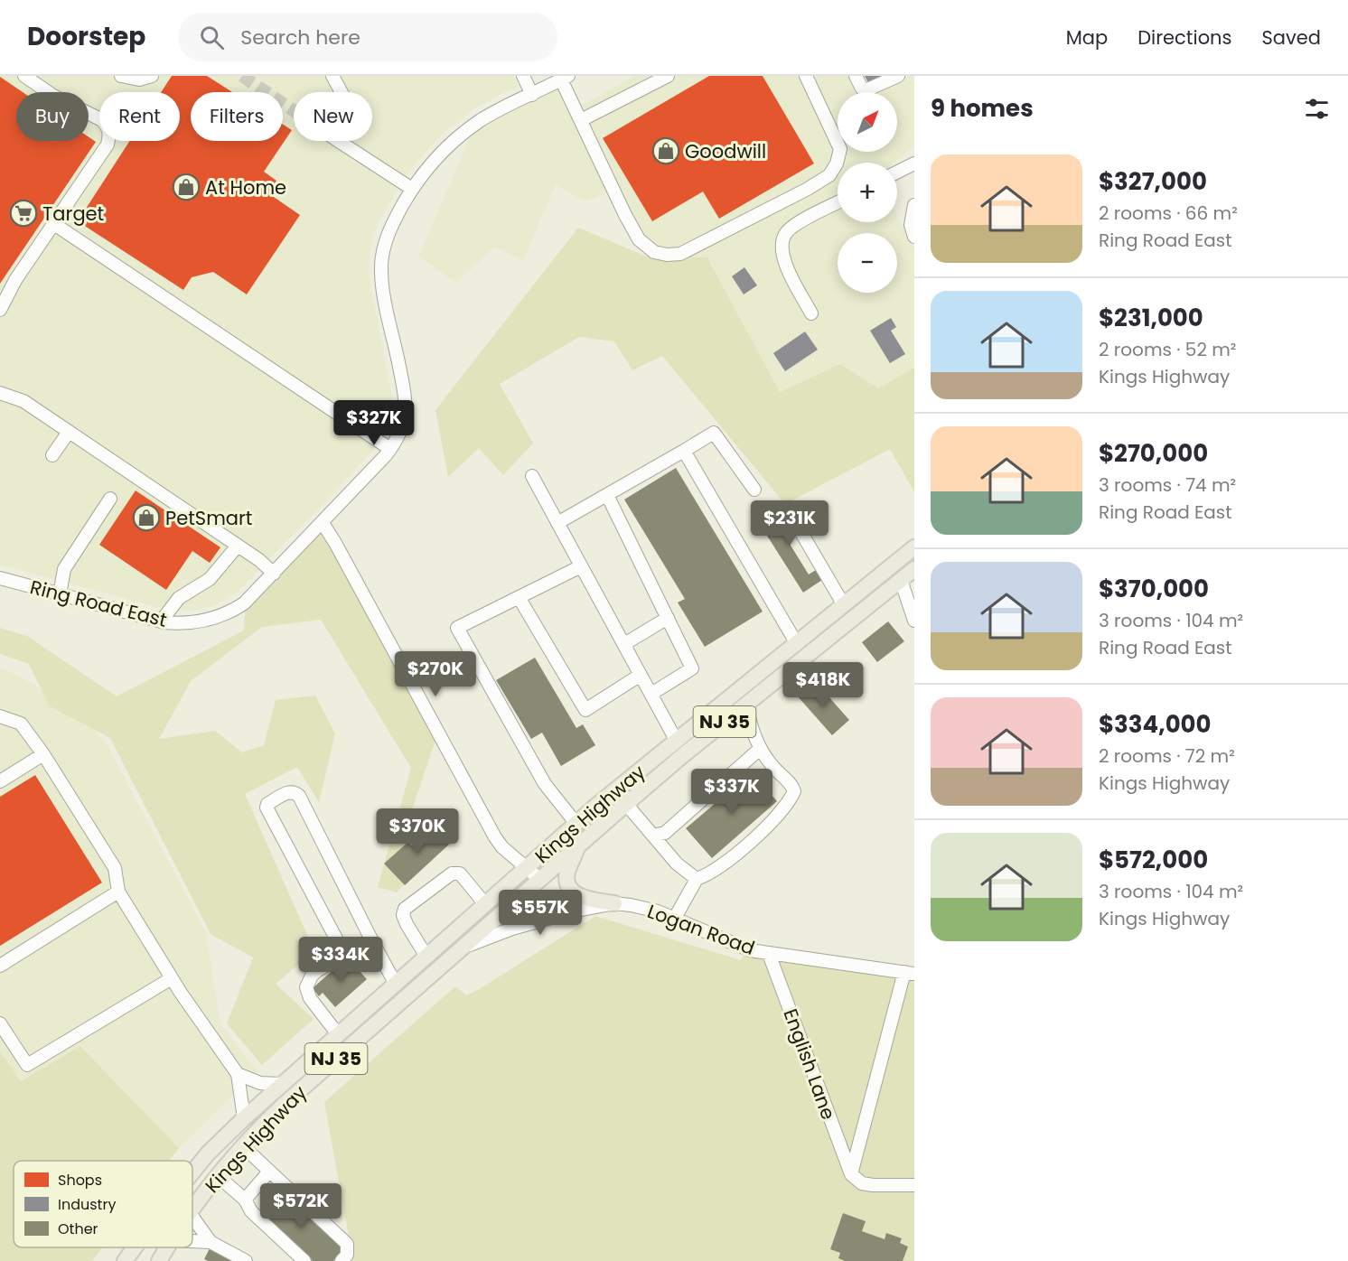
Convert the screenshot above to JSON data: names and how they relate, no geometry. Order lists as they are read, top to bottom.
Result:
{
  "streets": {
    "main road": ["NJ 35", "Kings Highway"],
    "street": ["Ring Road East", "Logan Road", "English Lane"]
  },
  "crossings": [
    ["Kings Highway", "Logan Road"],
    ["Logan Road", "English Lane"]
  ],
  "places": {
    "shop": ["Goodwill", "At Home", "PetSmart"],
    "supermarket": ["Target"]
  },
  "legend": ["Shops", "Industry", "Other"],
  "north": "top right",
  "page": {
    "header": "Doorstep",
    "search": "Search here",
    "nav": ["Map", "Directions", "Saved"],
    "heading": "9 homes",
    "map_buttons": ["+", "−"],
    "chip": [
      "Buy",
      "Rent",
      "Filters",
      "New"
    ],
    "list": [
      {
        "name": "$327,000",
        "note": "2 rooms · 66 m² · Ring Road East"
      },
      {
        "name": "$231,000",
        "note": "2 rooms · 52 m² · Kings Highway"
      },
      {
        "name": "$270,000",
        "note": "3 rooms · 74 m² · Ring Road East"
      },
      {
        "name": "$370,000",
        "note": "3 rooms · 104 m² · Ring Road East"
      },
      {
        "name": "$334,000",
        "note": "2 rooms · 72 m² · Kings Highway"
      },
      {
        "name": "$572,000",
        "note": "3 rooms · 104 m² · Kings Highway"
      }
    ],
    "price": [
      "$327K",
      "$231K",
      "$270K",
      "$418K",
      "$337K",
      "$370K",
      "$557K",
      "$334K",
      "$572K"
    ]
  }
}
